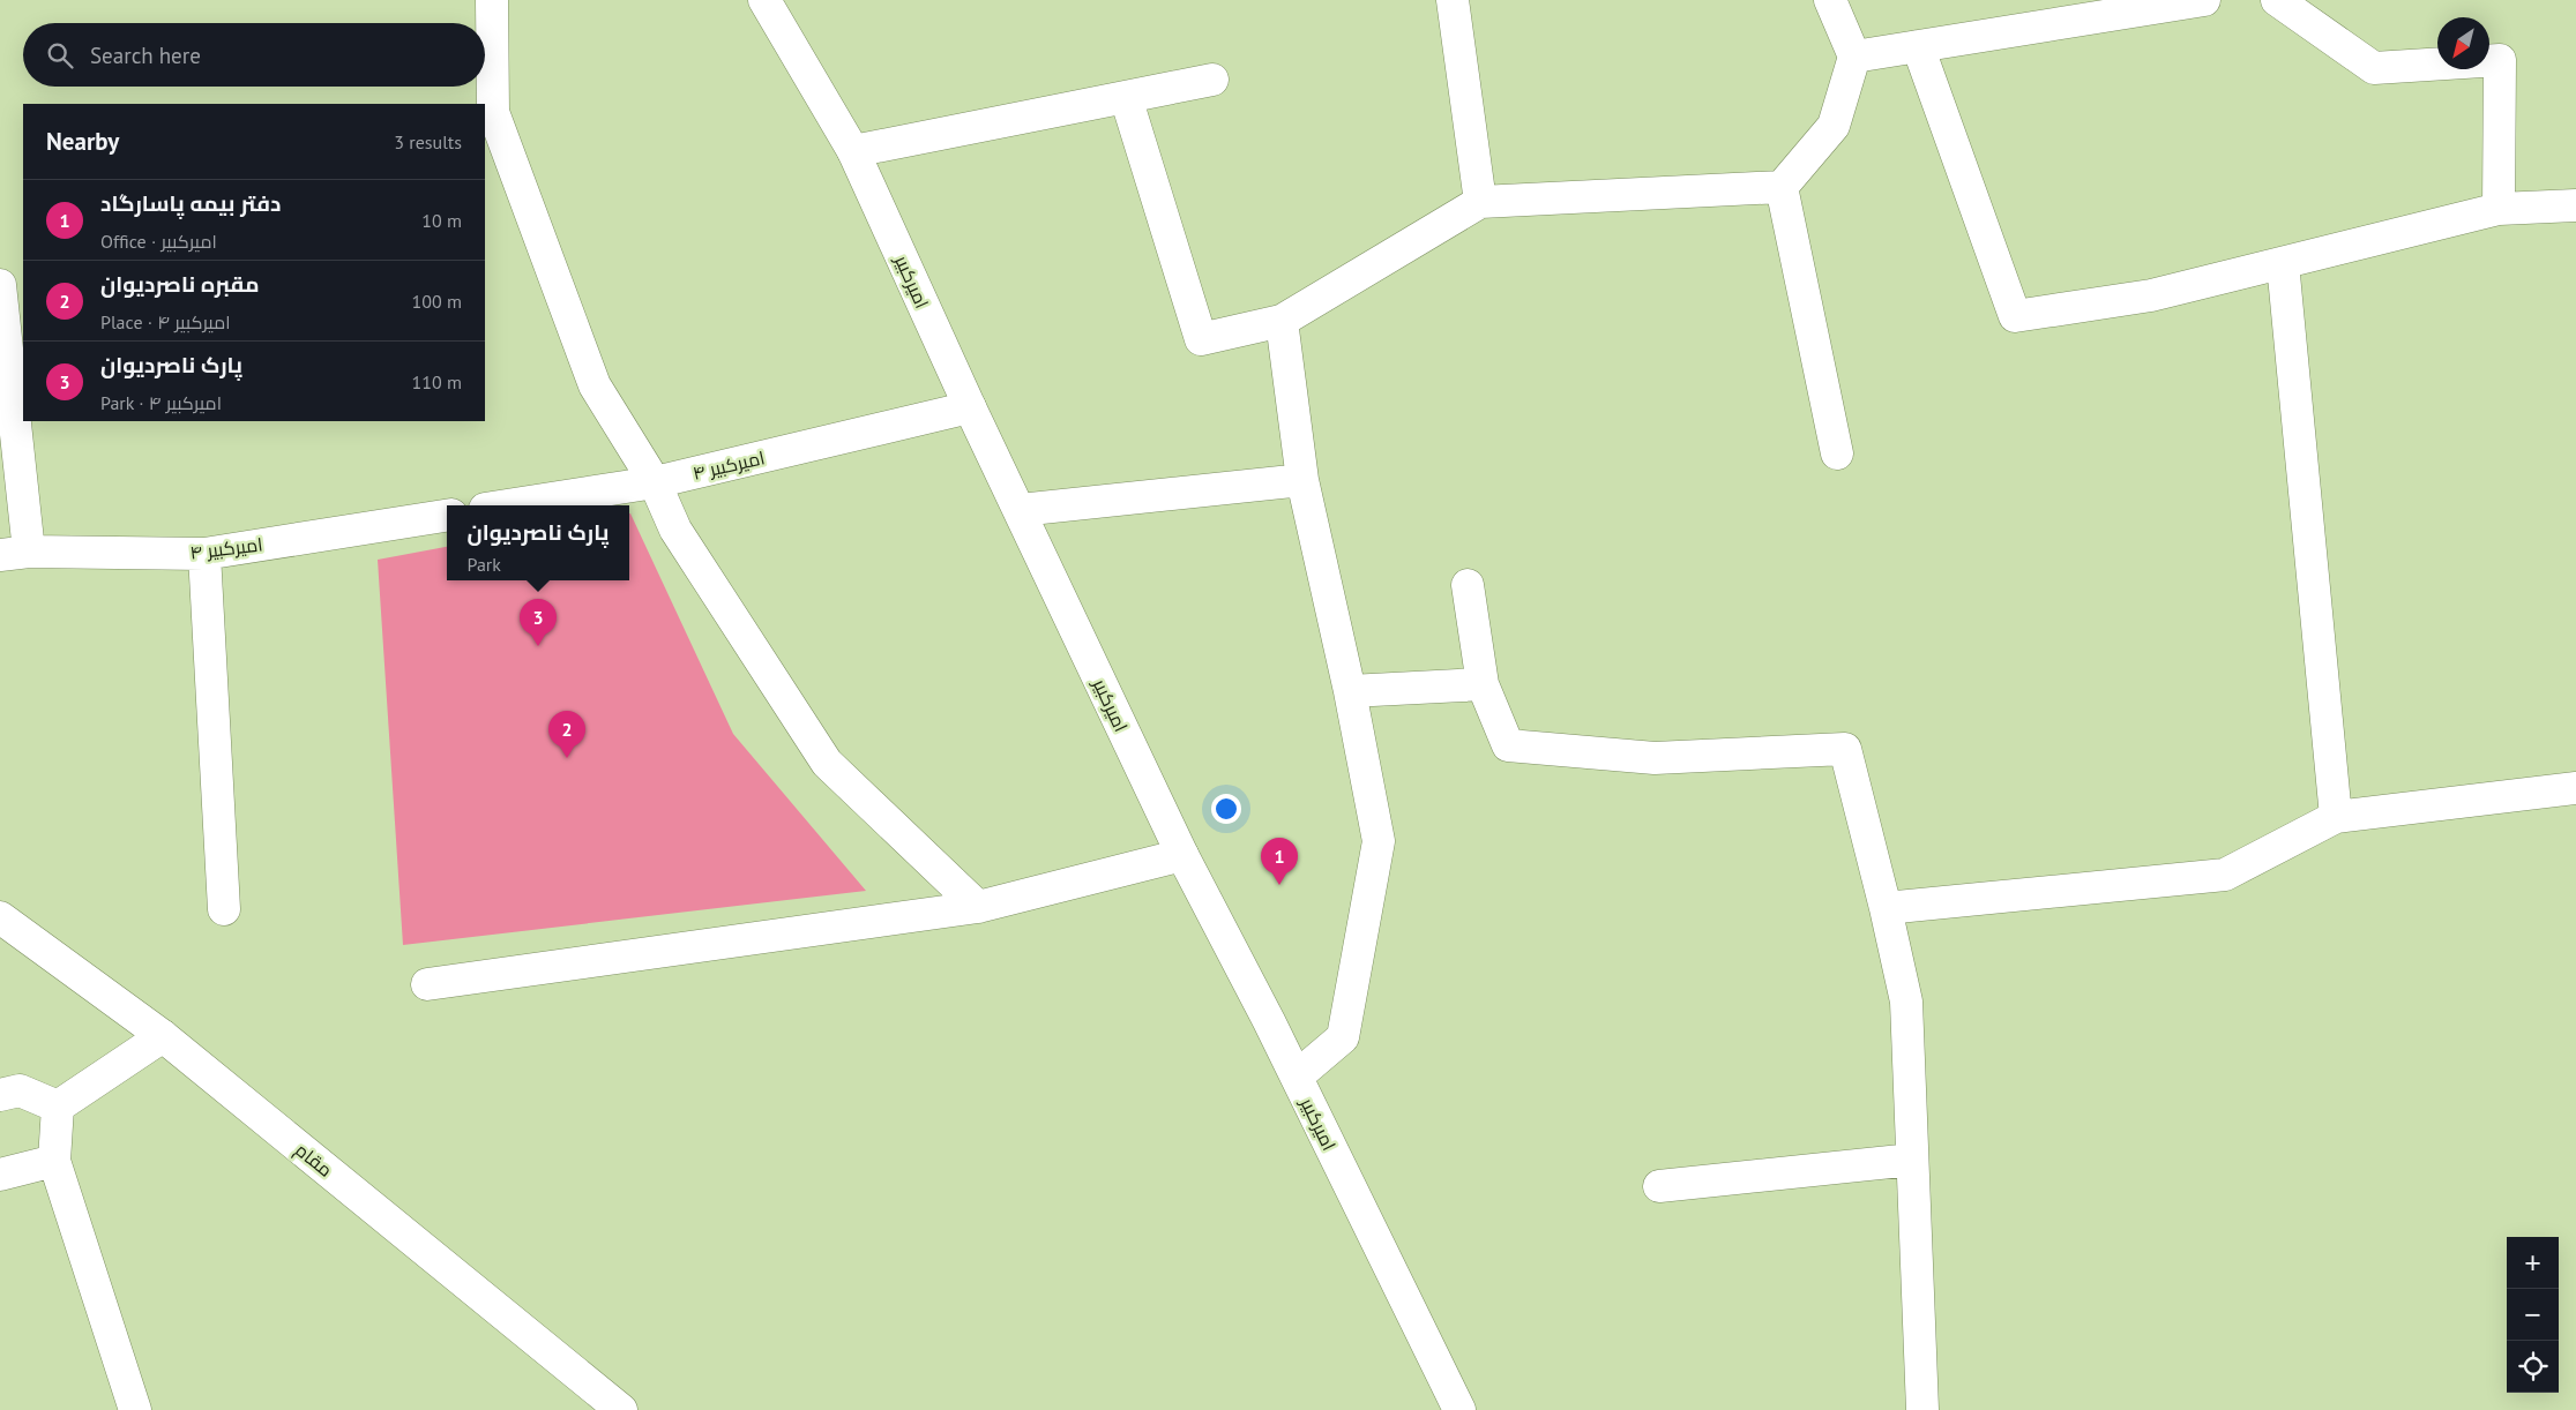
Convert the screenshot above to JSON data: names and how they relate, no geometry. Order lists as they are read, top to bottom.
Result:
{
  "streets": {
    "street": ["امیرکبیر", "امیرکبیر ۴", "مقام"]
  },
  "crossings": [
    ["امیرکبیر", "امیرکبیر ۴"]
  ],
  "north": "bottom left",
  "page": {
    "search": "Search here",
    "heading": ["Nearby", "3 results"],
    "list": [
      {
        "mark": "1",
        "name": "دفتر بیمه پاسارگاد",
        "note": "Office · امیرکبیر",
        "value": "10 m"
      },
      {
        "mark": "2",
        "name": "مقبره ناصردیوان",
        "note": "Place · امیرکبیر ۴",
        "value": "100 m"
      },
      {
        "mark": "3",
        "name": "پارک ناصردیوان",
        "note": "Park · امیرکبیر ۴",
        "value": "110 m"
      }
    ],
    "popup": ["پارک ناصردیوان", "Park"],
    "pins": ["3", "2", "1"],
    "map_buttons": ["+", "−"]
  }
}
